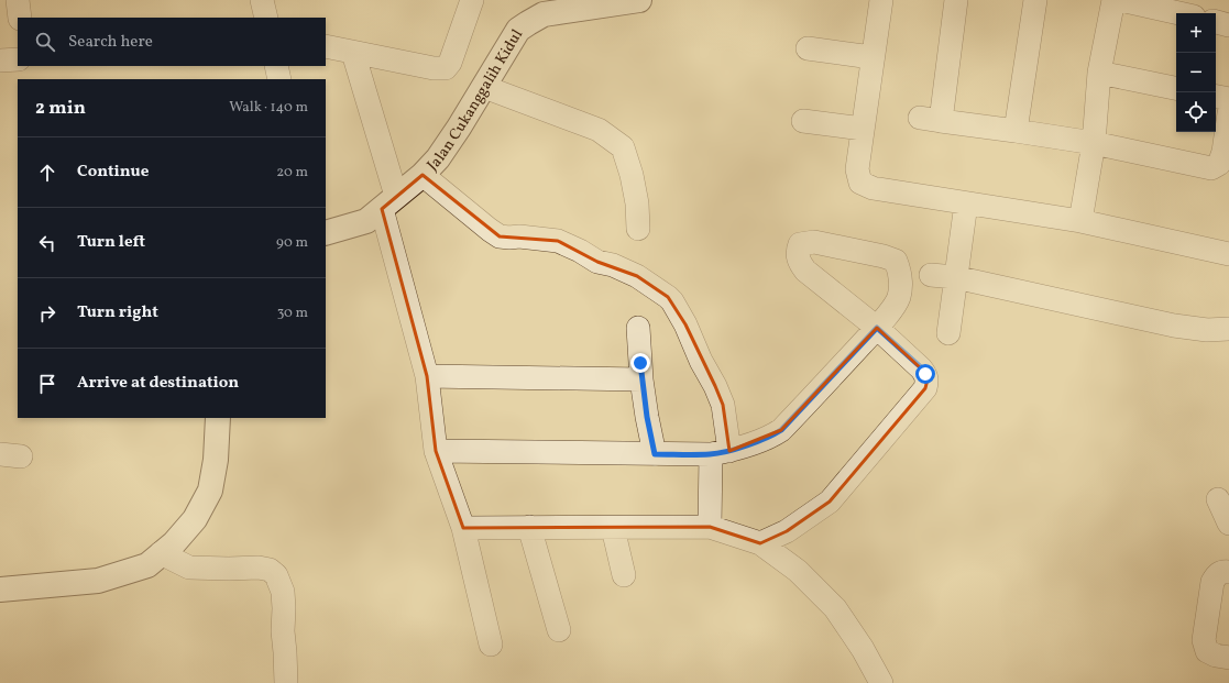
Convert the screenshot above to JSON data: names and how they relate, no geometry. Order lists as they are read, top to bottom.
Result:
{
  "streets": {
    "street": ["Jalan Cukanggalih Kidul"]
  },
  "page": {
    "map_buttons": ["+", "−"],
    "search": "Search here",
    "heading": ["2 min", "Walk · 140 m"],
    "list": [
      ["Continue", "20 m"],
      ["Turn left", "90 m"],
      ["Turn right", "30 m"],
      "Arrive at destination"
    ]
  }
}
